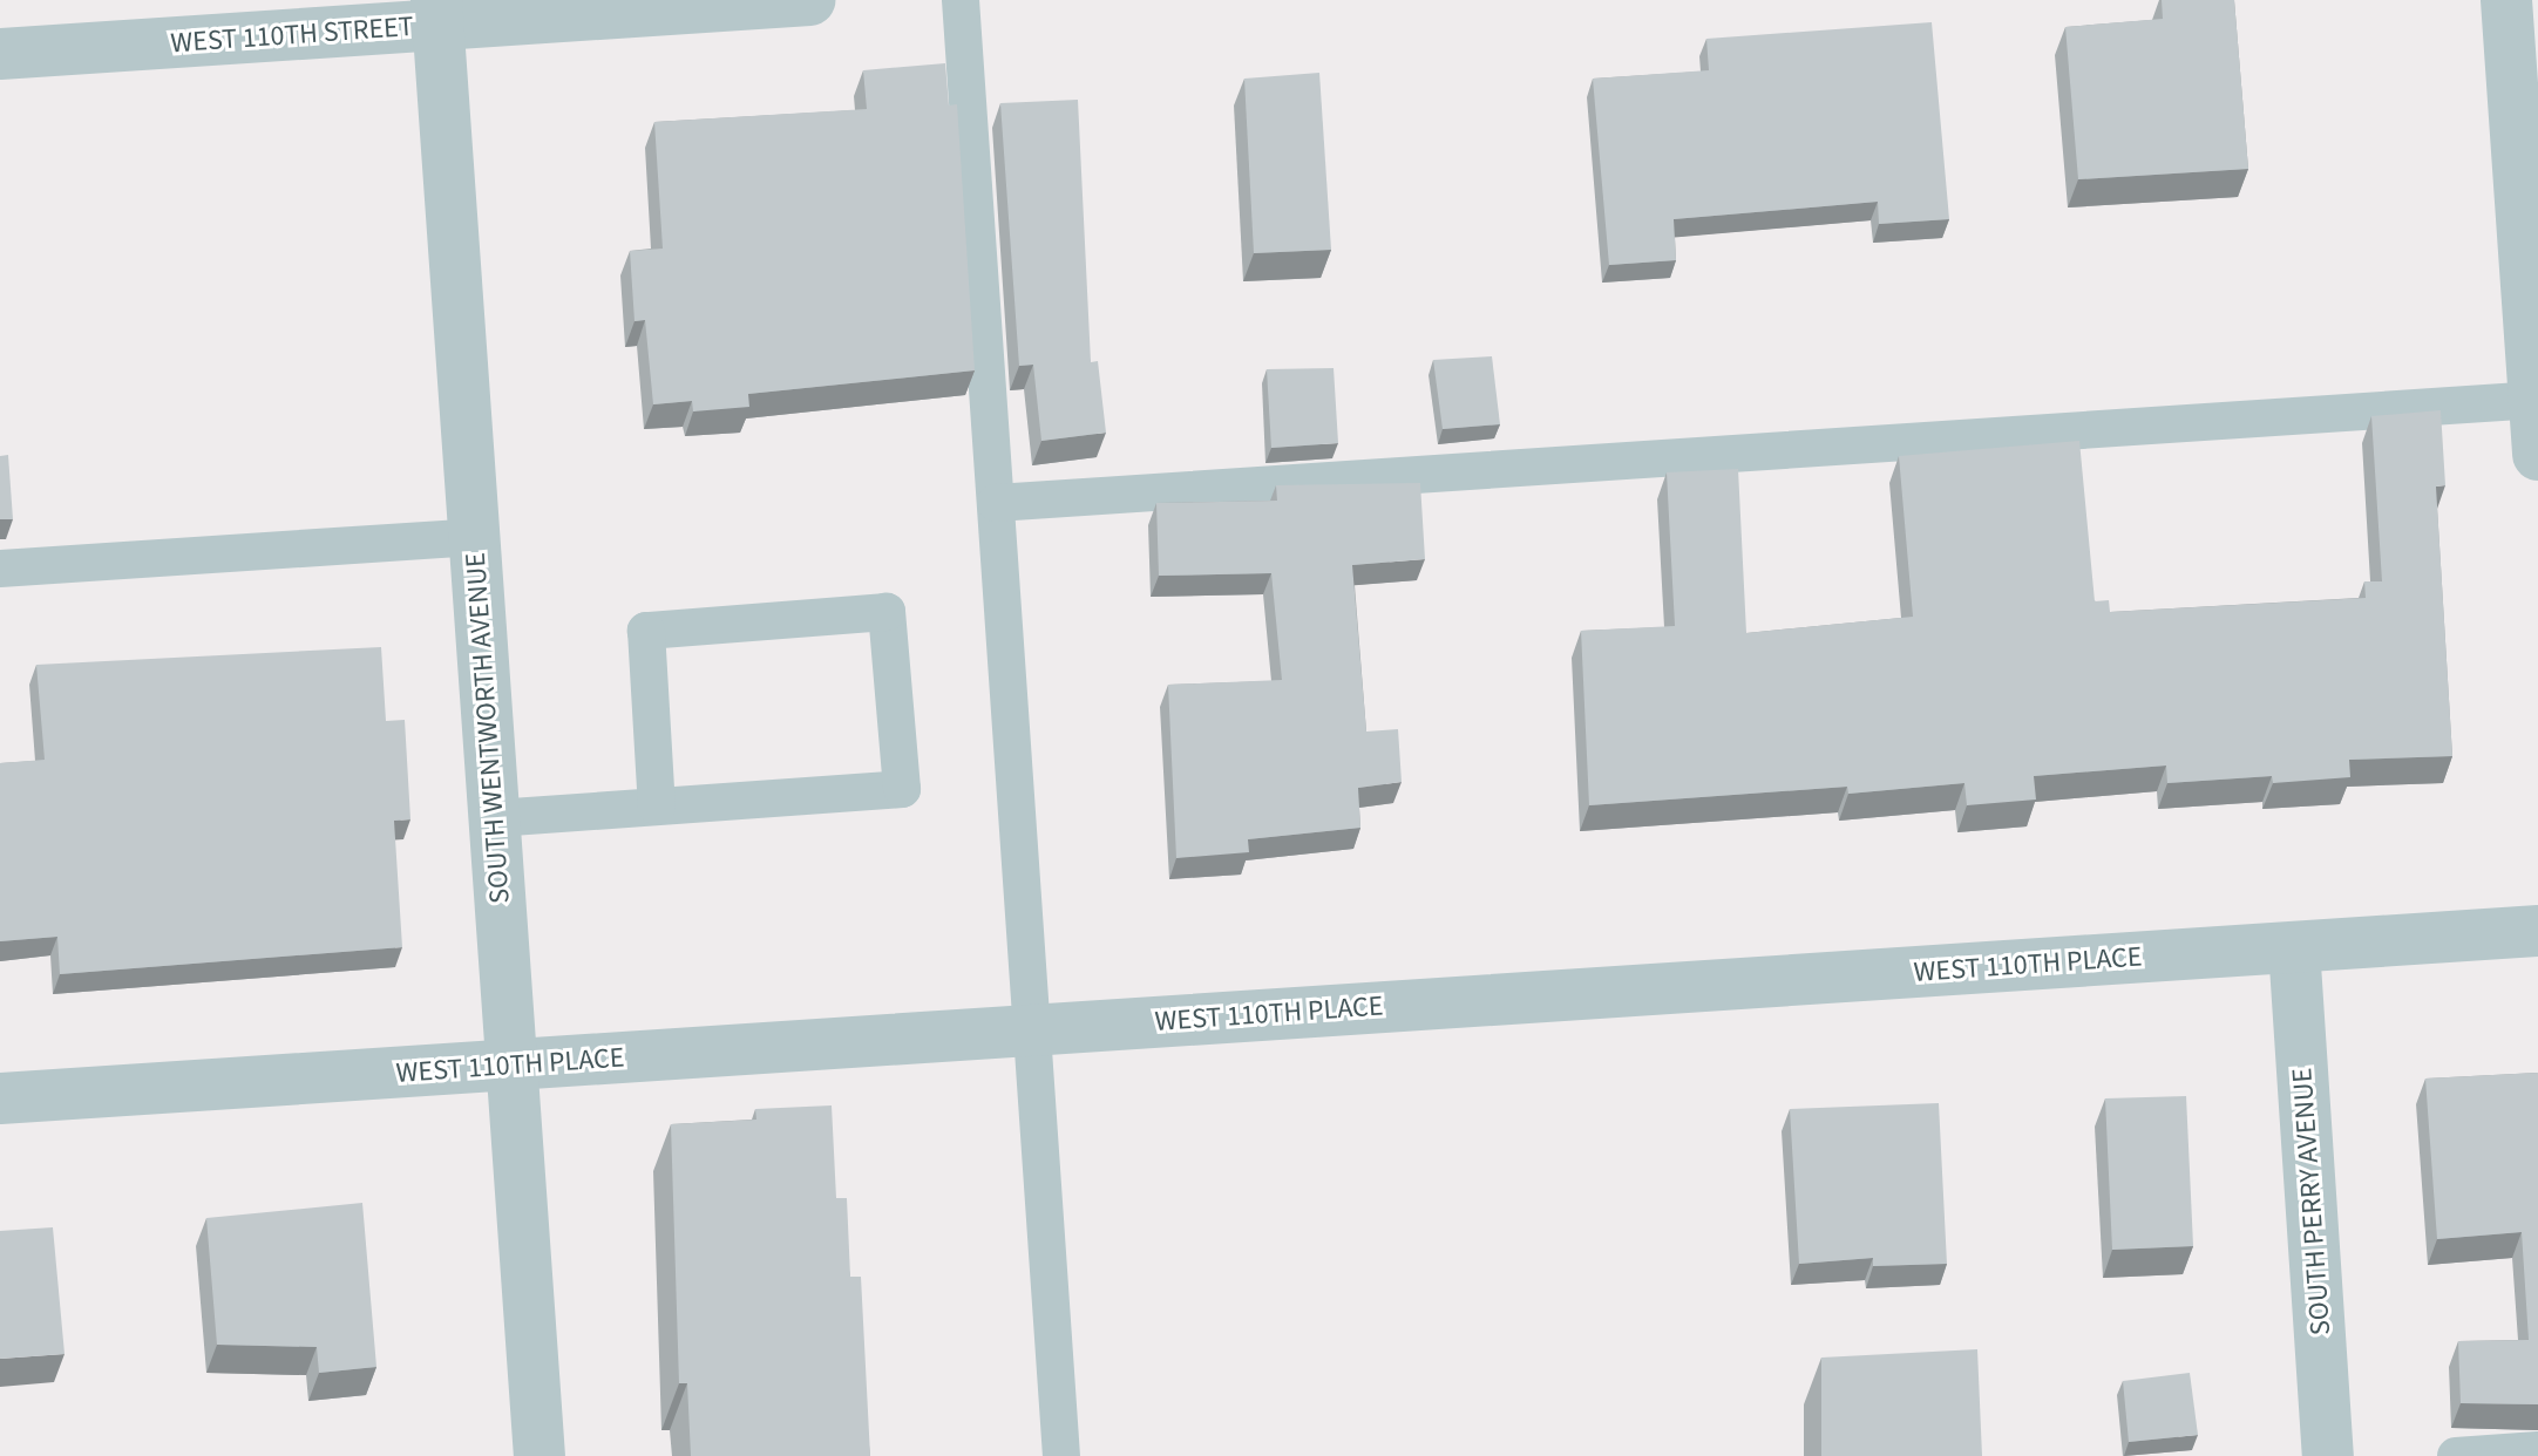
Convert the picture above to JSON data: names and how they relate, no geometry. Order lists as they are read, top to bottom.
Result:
{
  "streets": {
    "street": [
      "WEST 110TH STREET",
      "SOUTH WENTWORTH AVENUE",
      "WEST 110TH PLACE",
      "SOUTH PERRY AVENUE"
    ]
  },
  "crossings": [
    ["WEST 110TH STREET", "SOUTH WENTWORTH AVENUE"],
    ["SOUTH WENTWORTH AVENUE", "WEST 110TH PLACE"],
    ["WEST 110TH PLACE", "SOUTH PERRY AVENUE"]
  ]
}
